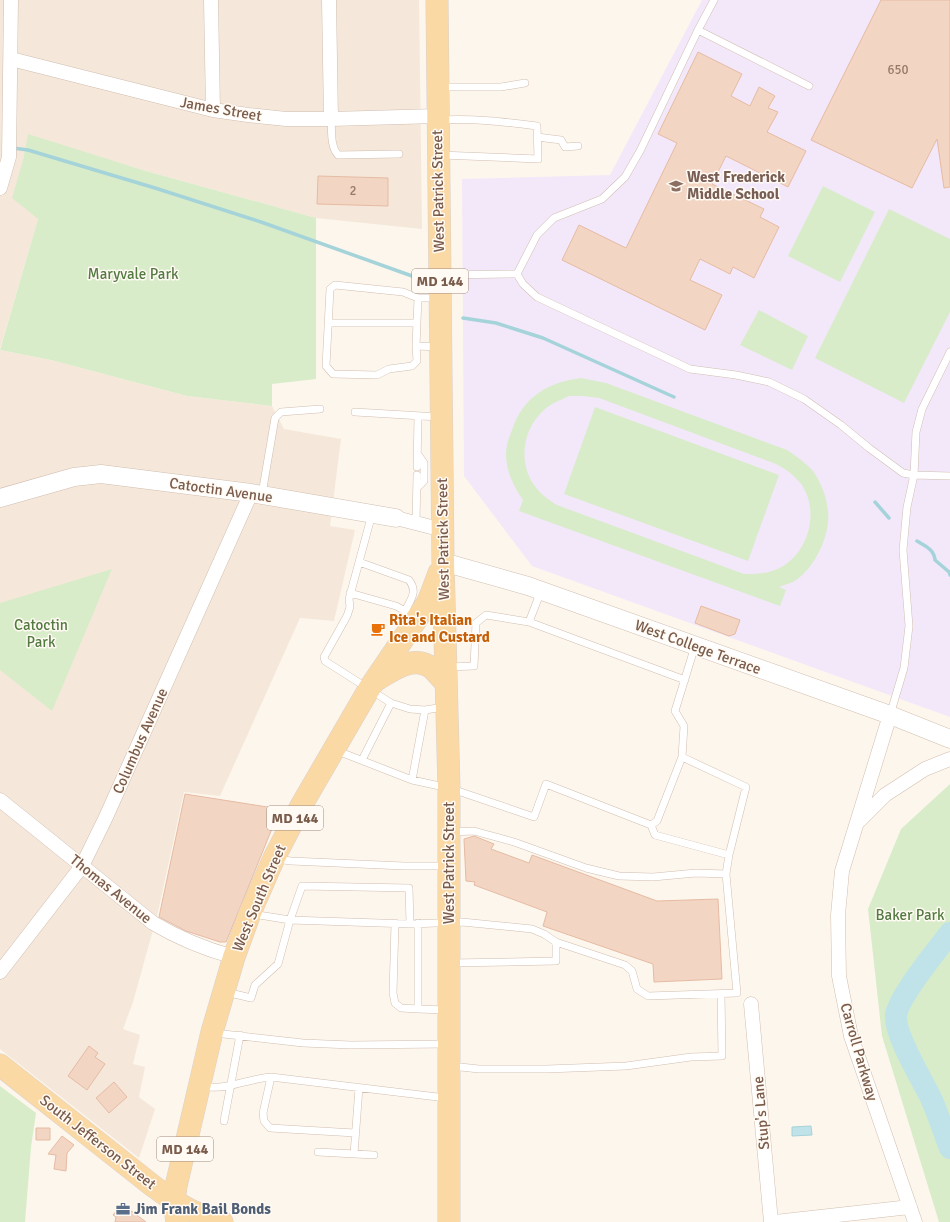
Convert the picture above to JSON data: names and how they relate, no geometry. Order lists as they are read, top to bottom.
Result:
{
  "streets": {
    "main road": [
      "West Patrick Street",
      "MD 144",
      "West South Street",
      "South Jefferson Street"
    ],
    "street": [
      "James Street",
      "Catoctin Avenue",
      "West College Terrace",
      "Columbus Avenue",
      "Thomas Avenue",
      "Carroll Parkway",
      "Stup's Lane"
    ]
  },
  "crossings": [
    ["James Street", "West Patrick Street"],
    ["West Patrick Street", "Catoctin Avenue"],
    ["West Patrick Street", "West College Terrace"],
    ["West Patrick Street", "West South Street"],
    ["Catoctin Avenue", "Columbus Avenue"],
    ["West College Terrace", "West South Street"],
    ["West College Terrace", "Carroll Parkway"],
    ["Columbus Avenue", "Thomas Avenue"],
    ["Thomas Avenue", "West South Street"],
    ["West South Street", "South Jefferson Street"]
  ],
  "parks": ["Maryvale Park", "Catoctin Park", "Baker Park"],
  "places": {
    "school or university": ["West Frederick Middle School"],
    "cafe": ["Rita's Italian Ice and Custard"],
    "office": ["Jim Frank Bail Bonds"]
  },
  "house_numbers": ["650", "2"]
}
